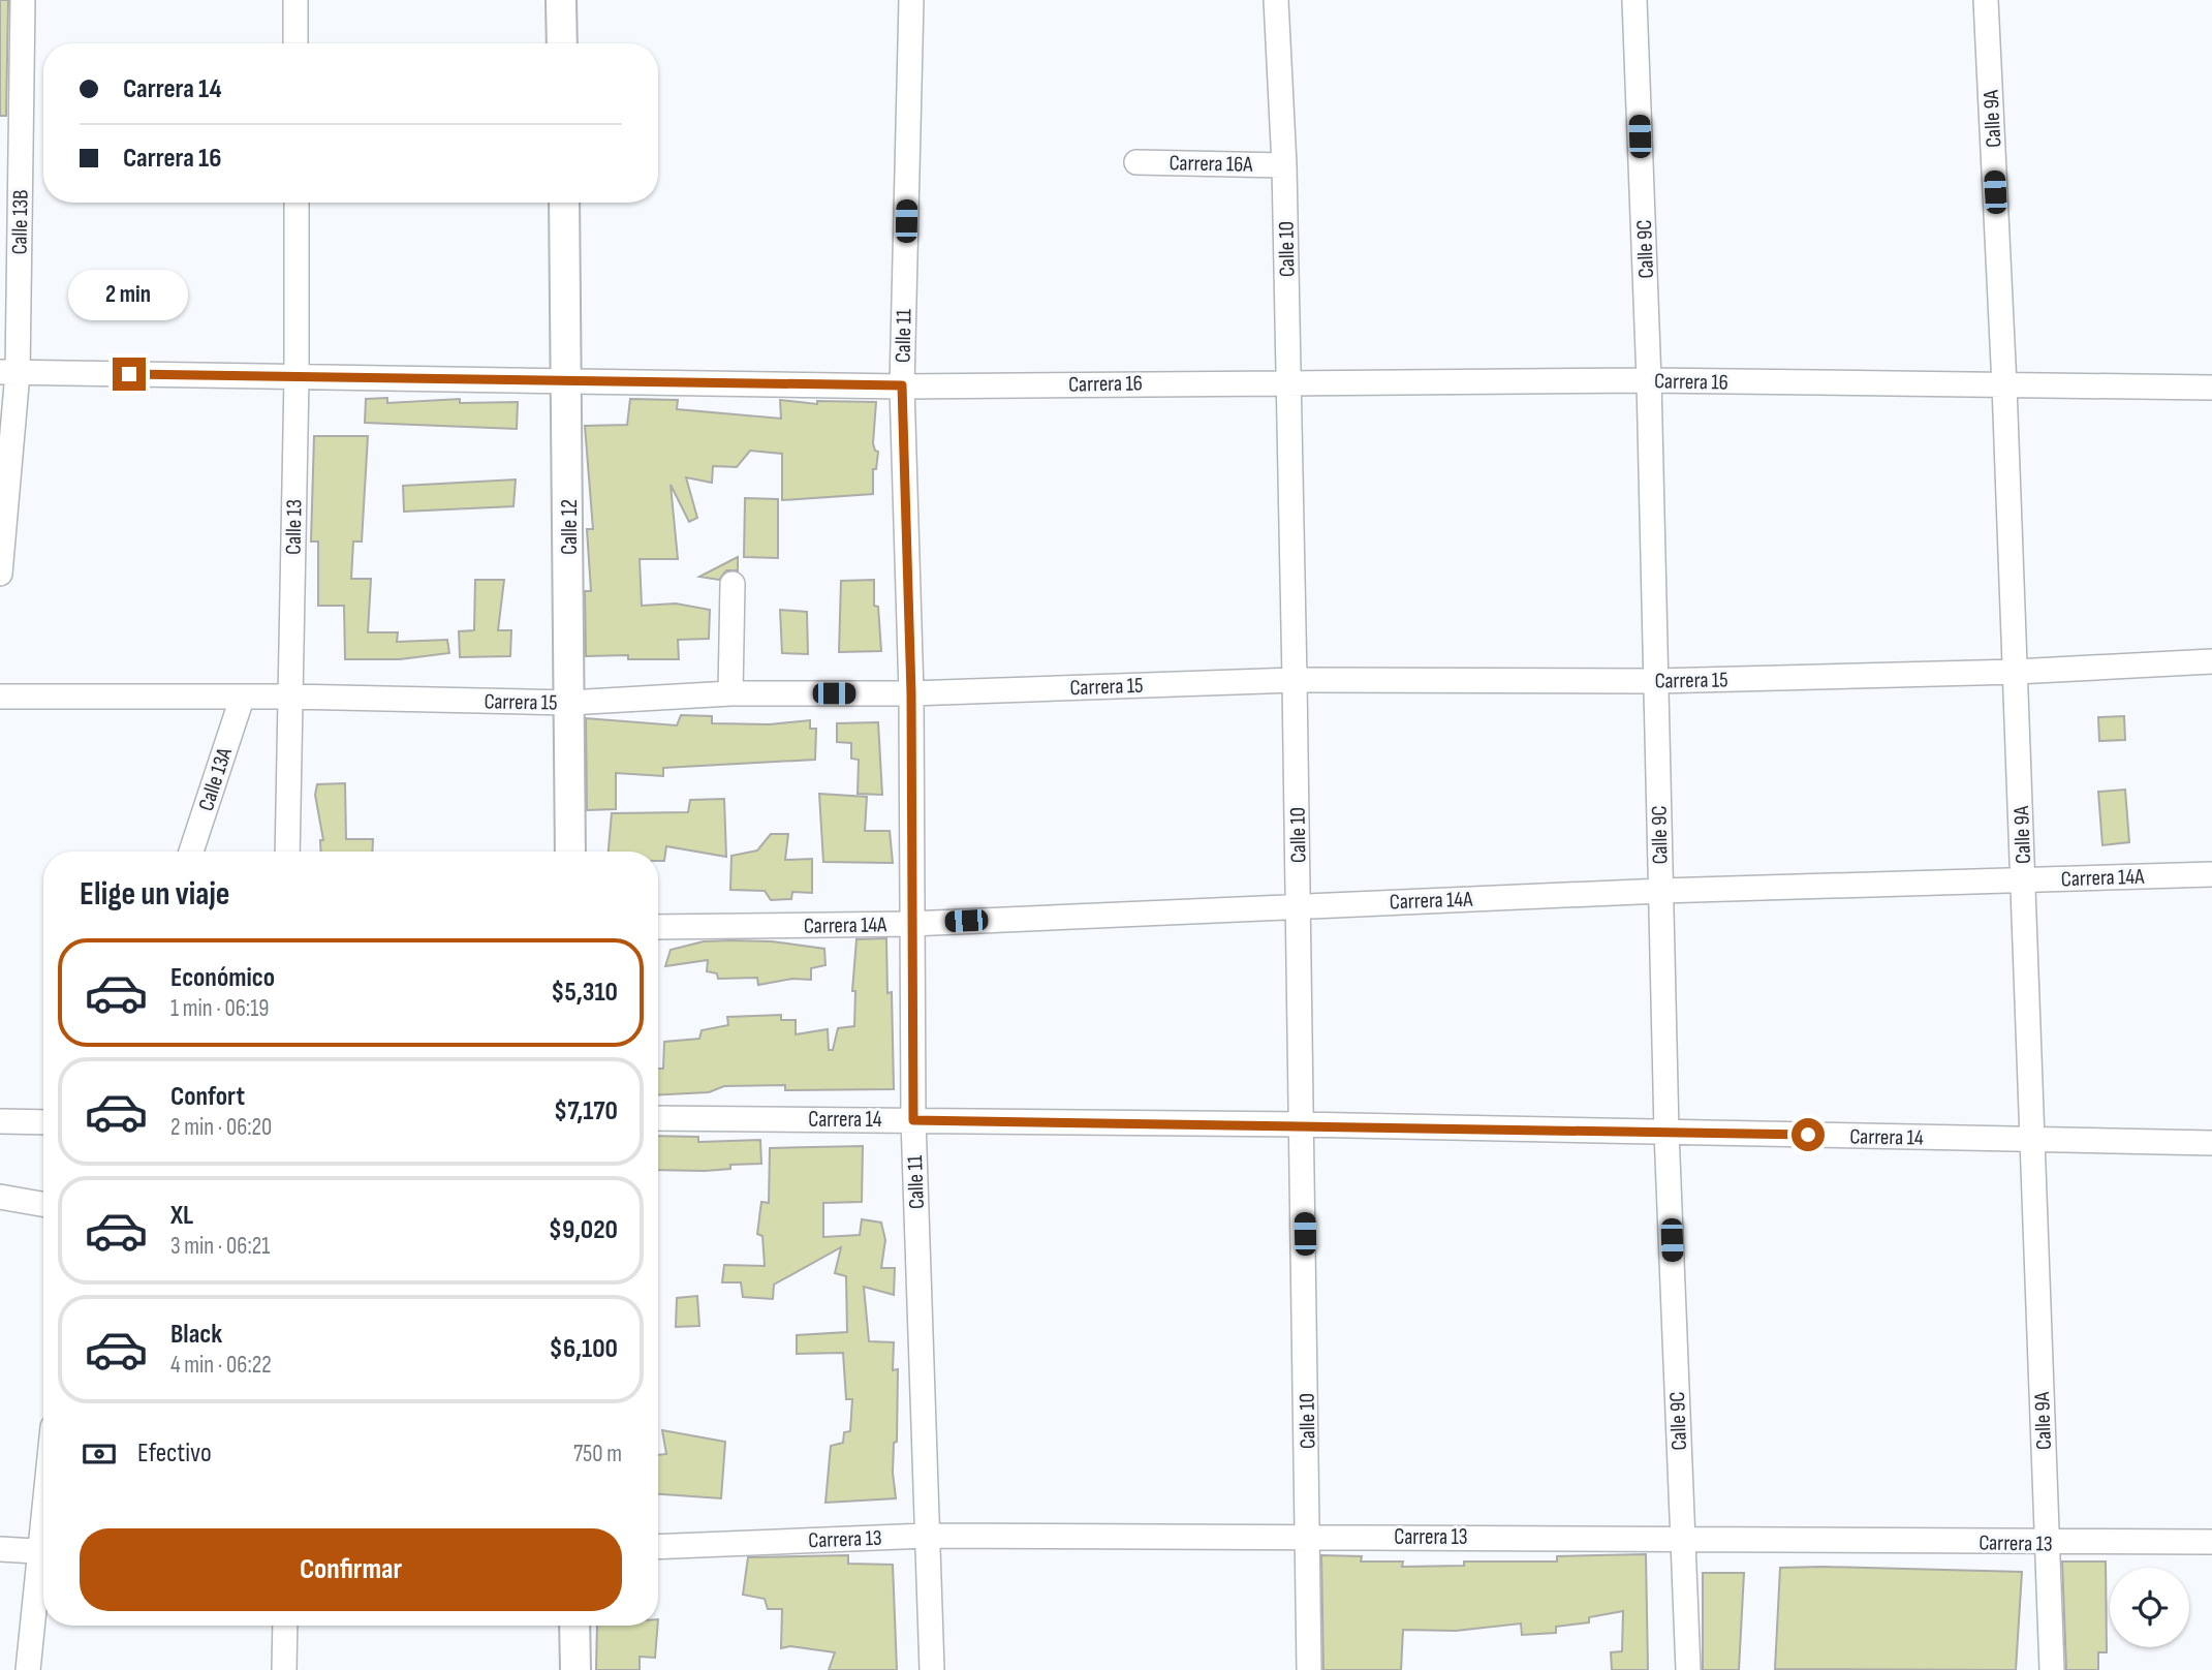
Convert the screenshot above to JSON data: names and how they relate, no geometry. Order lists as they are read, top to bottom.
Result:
{
  "streets": {
    "street": [
      "Calle 9A",
      "Carrera 16A",
      "Calle 13B",
      "Calle 10",
      "Calle 9C",
      "Calle 11",
      "Carrera 16",
      "Calle 13",
      "Calle 12",
      "Carrera 15",
      "Calle 13A",
      "Carrera 14A",
      "Carrera 14",
      "Carrera 13"
    ]
  },
  "crossings": [
    ["Calle 9A", "Carrera 16"],
    ["Calle 9A", "Carrera 15"],
    ["Calle 9A", "Carrera 14A"],
    ["Calle 9A", "Carrera 14"],
    ["Calle 9A", "Carrera 13"],
    ["Carrera 16A", "Calle 10"],
    ["Calle 13B", "Carrera 16"],
    ["Calle 10", "Carrera 16"],
    ["Calle 10", "Carrera 15"],
    ["Calle 10", "Carrera 14A"],
    ["Calle 10", "Carrera 14"],
    ["Calle 10", "Carrera 13"],
    ["Calle 9C", "Carrera 16"],
    ["Calle 9C", "Carrera 15"],
    ["Calle 9C", "Carrera 14A"],
    ["Calle 9C", "Carrera 14"],
    ["Calle 9C", "Carrera 13"],
    ["Calle 11", "Carrera 16"],
    ["Calle 11", "Carrera 15"],
    ["Calle 11", "Carrera 14A"],
    ["Calle 11", "Carrera 14"],
    ["Calle 11", "Carrera 13"],
    ["Carrera 16", "Calle 13"],
    ["Carrera 16", "Calle 12"],
    ["Calle 13", "Carrera 15"],
    ["Calle 12", "Carrera 15"],
    ["Carrera 15", "Calle 13A"]
  ],
  "page": {
    "banner": ["Carrera 14", "Carrera 16"],
    "bubble": "2 min",
    "heading": "Elige un viaje",
    "list": [
      {
        "name": "Económico",
        "note": "1 min · 06:19",
        "value": "$5,310"
      },
      {
        "name": "Confort",
        "note": "2 min · 06:20",
        "value": "$7,170"
      },
      {
        "name": "XL",
        "note": "3 min · 06:21",
        "value": "$9,020"
      },
      {
        "name": "Black",
        "note": "4 min · 06:22",
        "value": "$6,100"
      }
    ],
    "pay": ["Efectivo", "750 m"],
    "buttons": "Confirmar"
  }
}
